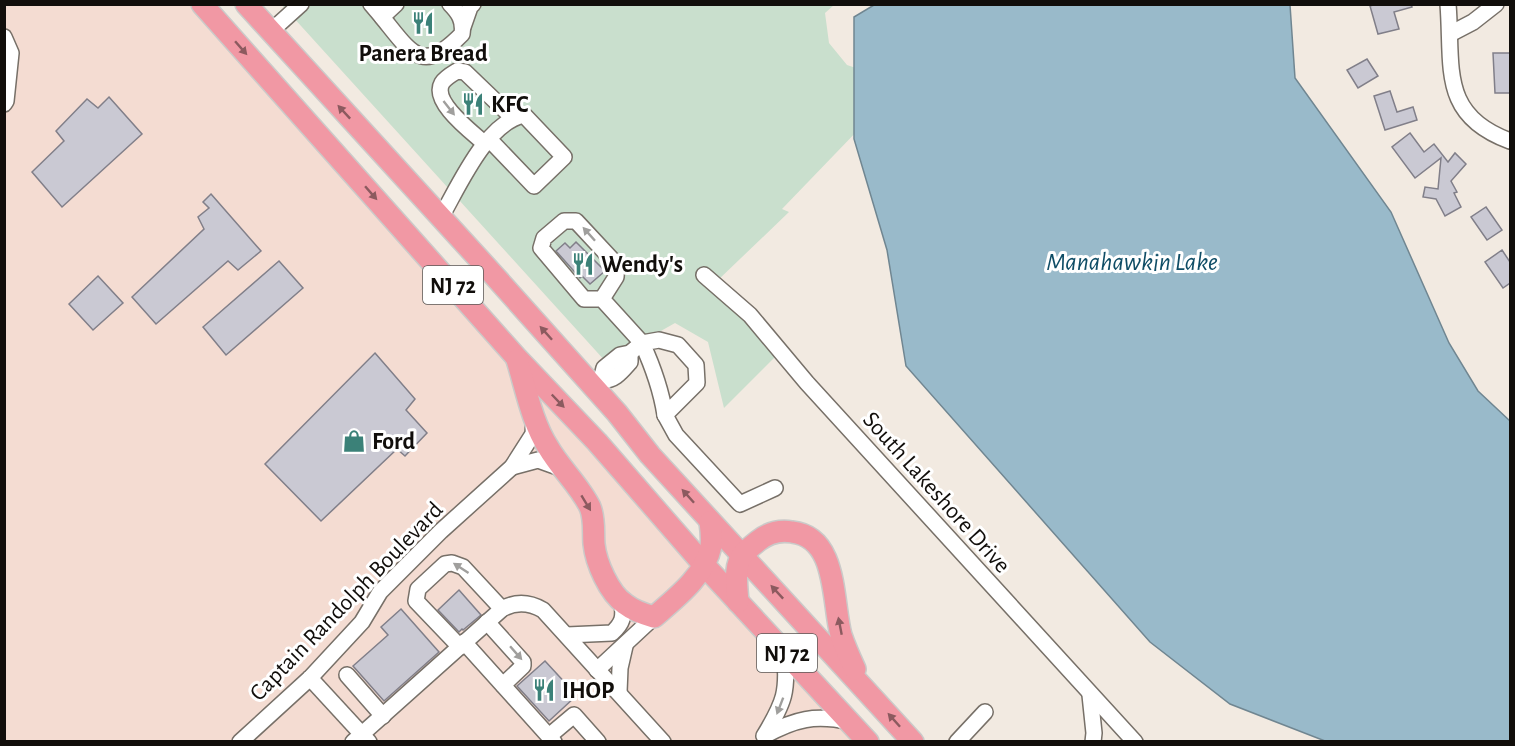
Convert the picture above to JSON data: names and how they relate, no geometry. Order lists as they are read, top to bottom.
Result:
{
  "streets": {
    "highway": ["NJ 72"],
    "street": ["South Lakeshore Drive", "Captain Randolph Boulevard"]
  },
  "water": ["Manahawkin Lake"],
  "places": {
    "restaurant": [
      "Panera Bread",
      "KFC",
      "Wendy's",
      "IHOP"
    ],
    "shop": ["Ford"]
  }
}
